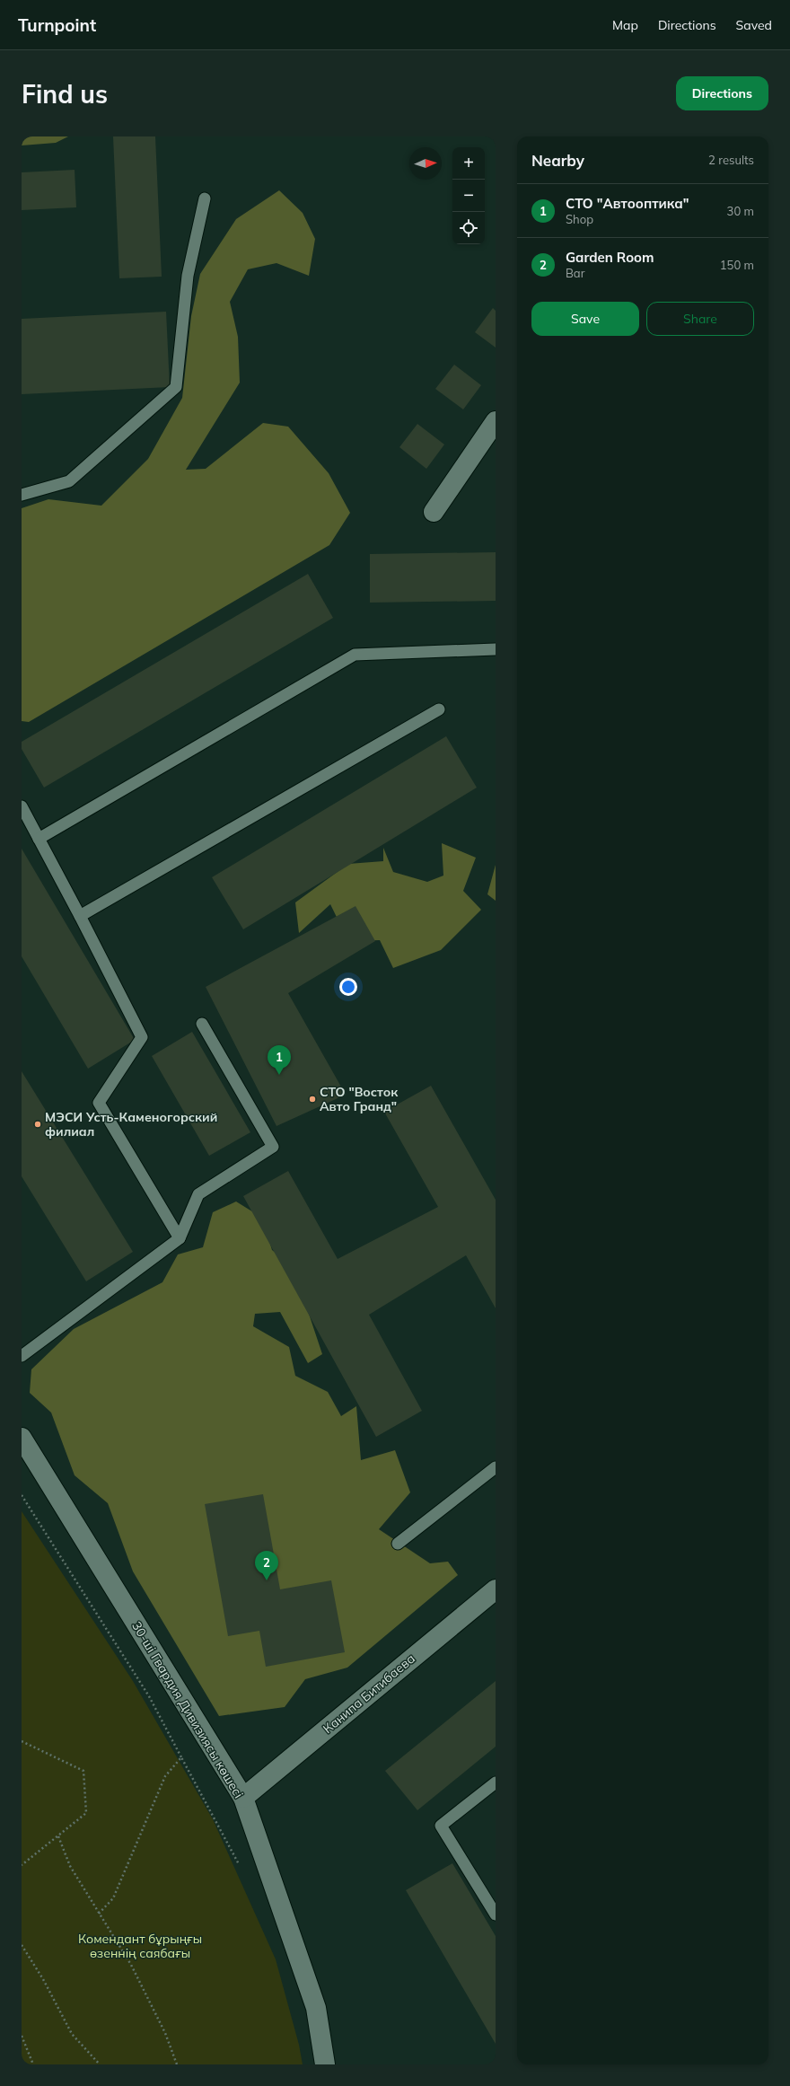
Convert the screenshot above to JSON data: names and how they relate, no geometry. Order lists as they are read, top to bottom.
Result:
{
  "streets": {
    "street": ["Канипа Битибаева", "30-ші Гвардия Дивизиясы көшесі"]
  },
  "crossings": [
    ["Канипа Битибаева", "30-ші Гвардия Дивизиясы көшесі"]
  ],
  "parks": ["Комендант бұрыңғы өзеннің саябағы"],
  "places": ["СТО \"Восток Авто Гранд\"", "МЭСИ Усть-Каменогорский филиал"],
  "north": "right",
  "page": {
    "header": "Turnpoint",
    "nav": ["Map", "Directions", "Saved"],
    "buttons": [
      "Directions",
      ["Save", "Share"]
    ],
    "title": "Find us",
    "heading": ["Nearby", "2 results"],
    "map_buttons": ["+", "−"],
    "list": [
      {
        "mark": "1",
        "name": "СТО \"Автооптика\"",
        "note": "Shop",
        "value": "30 m"
      },
      {
        "mark": "2",
        "name": "Garden Room",
        "note": "Bar",
        "value": "150 m"
      }
    ],
    "pins": ["1", "2"]
  }
}
